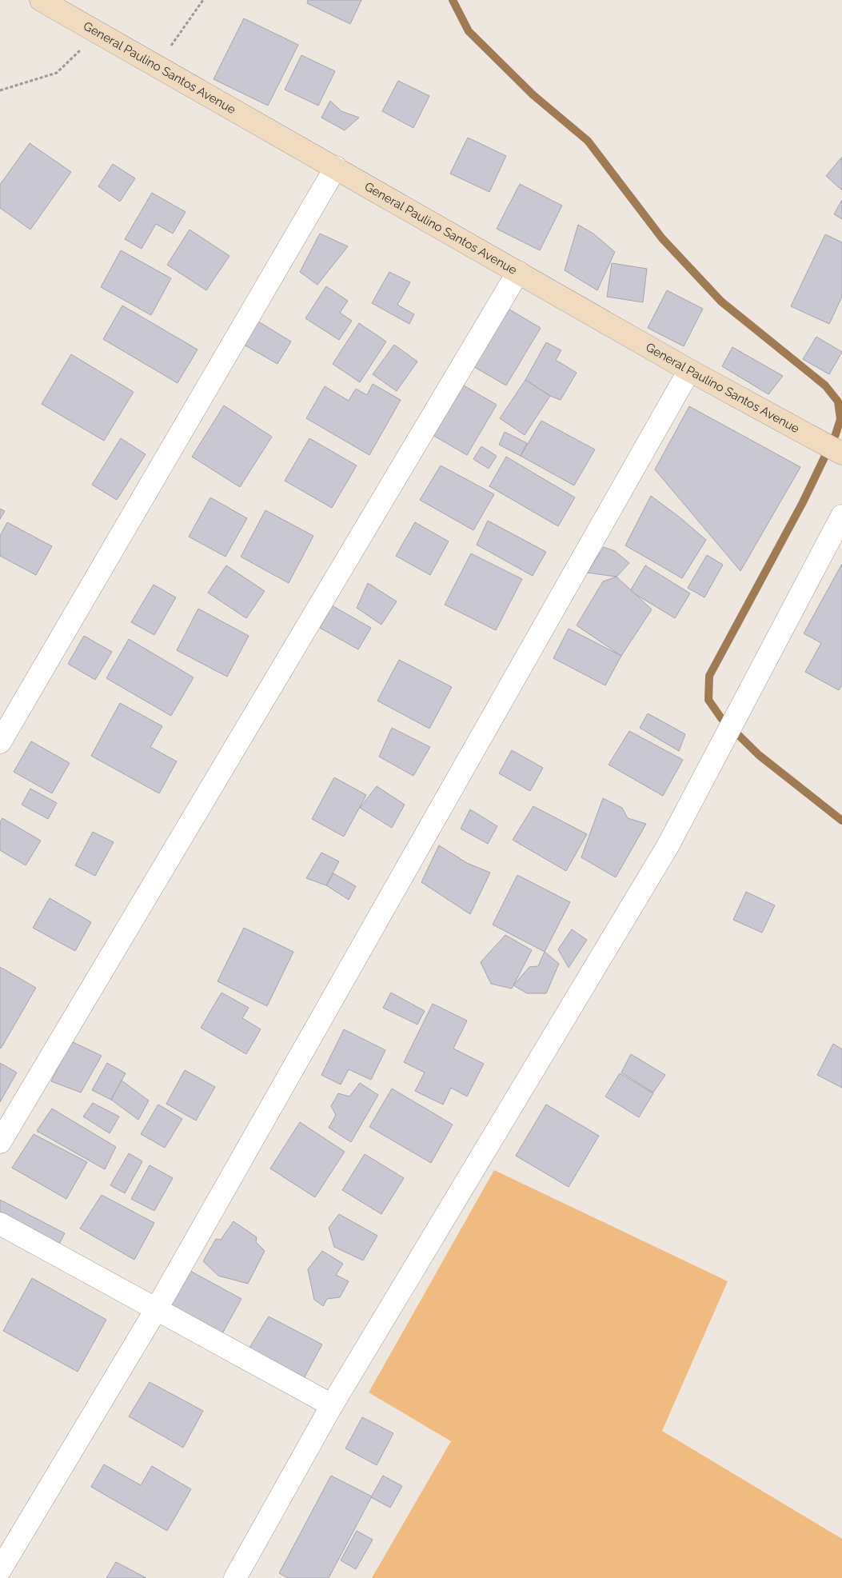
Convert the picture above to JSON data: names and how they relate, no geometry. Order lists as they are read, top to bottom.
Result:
{
  "streets": {
    "main road": ["General Paulino Santos Avenue"]
  }
}
